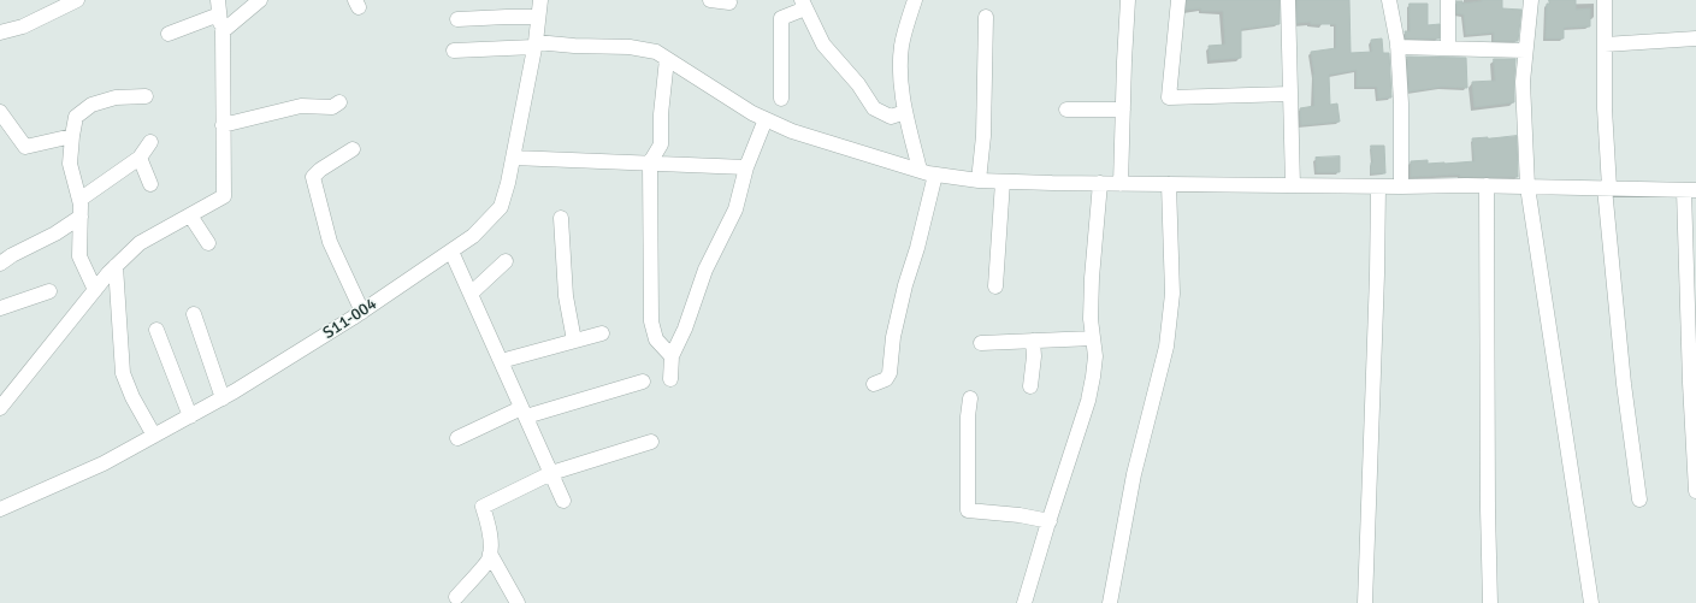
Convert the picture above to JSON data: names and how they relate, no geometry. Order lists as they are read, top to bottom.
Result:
{
  "streets": {
    "street": ["S11-004"]
  }
}
